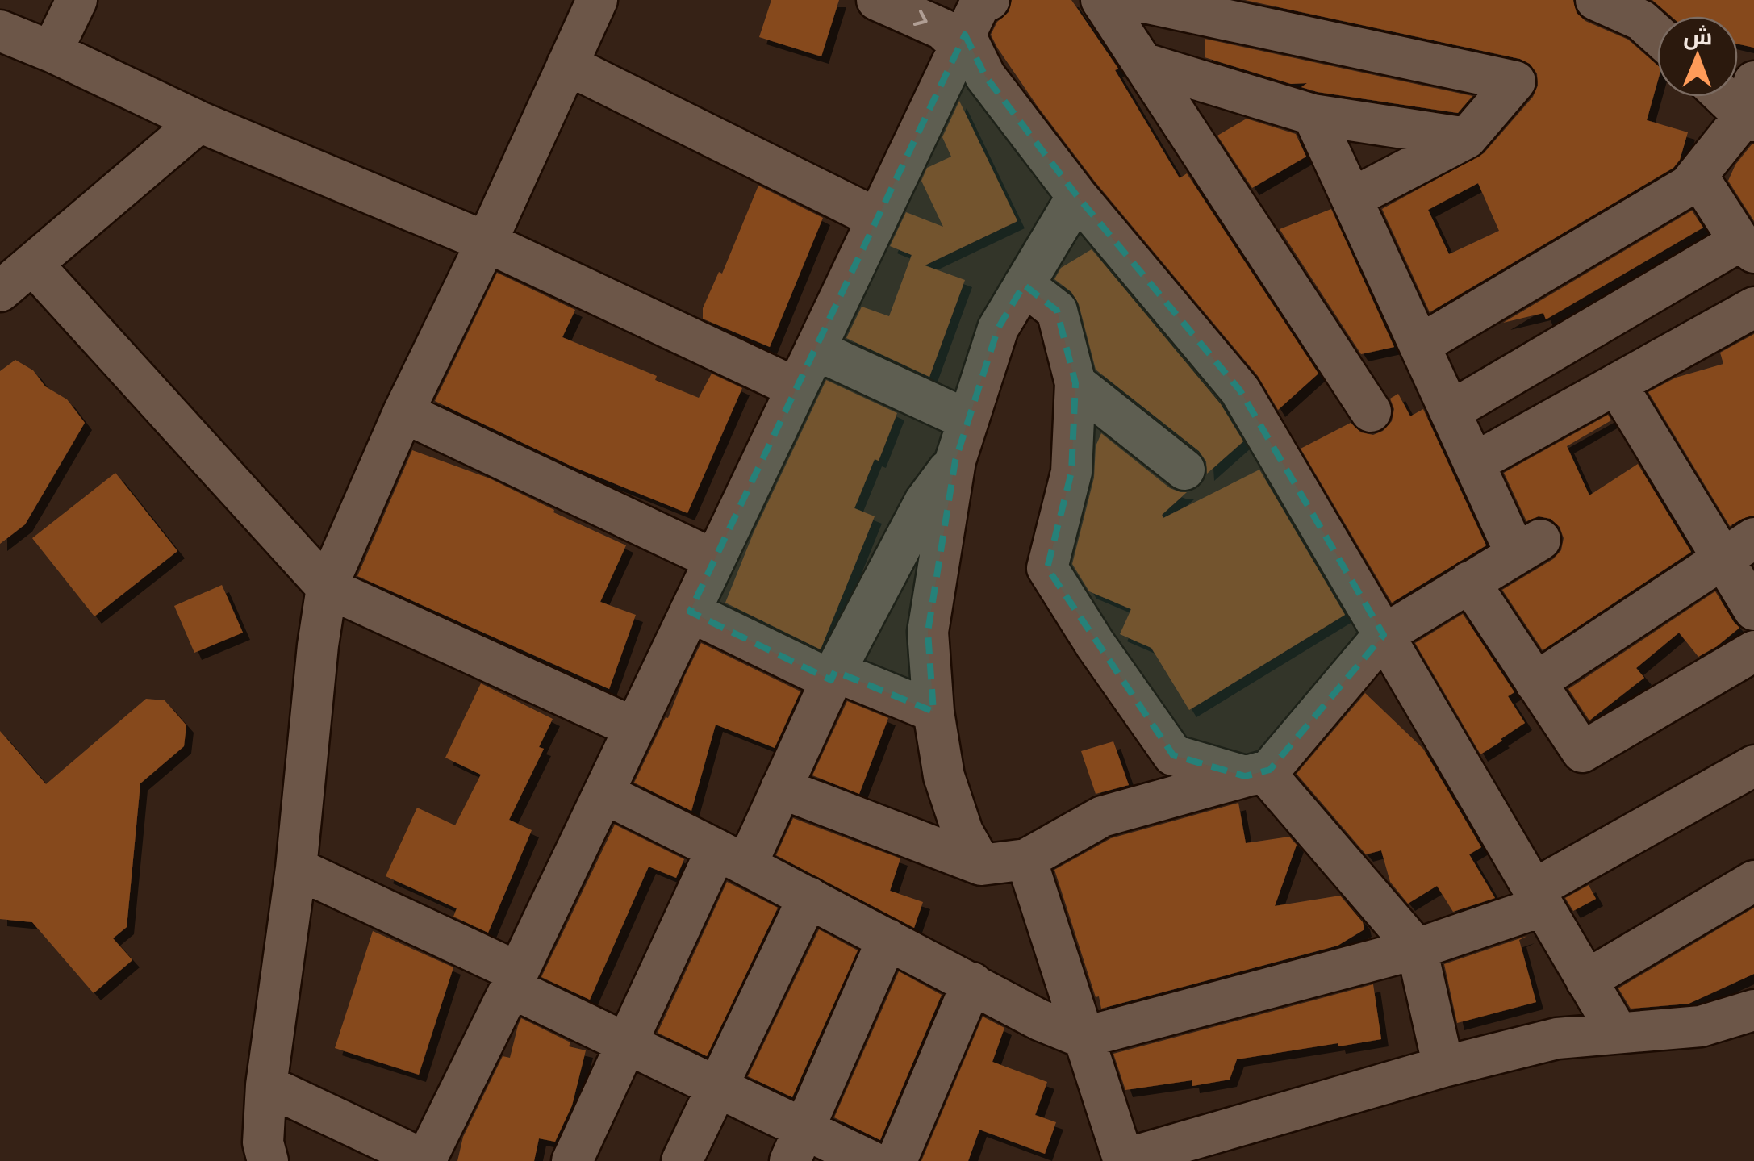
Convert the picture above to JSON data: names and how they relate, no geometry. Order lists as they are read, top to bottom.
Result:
{
  "north": "top"
}
